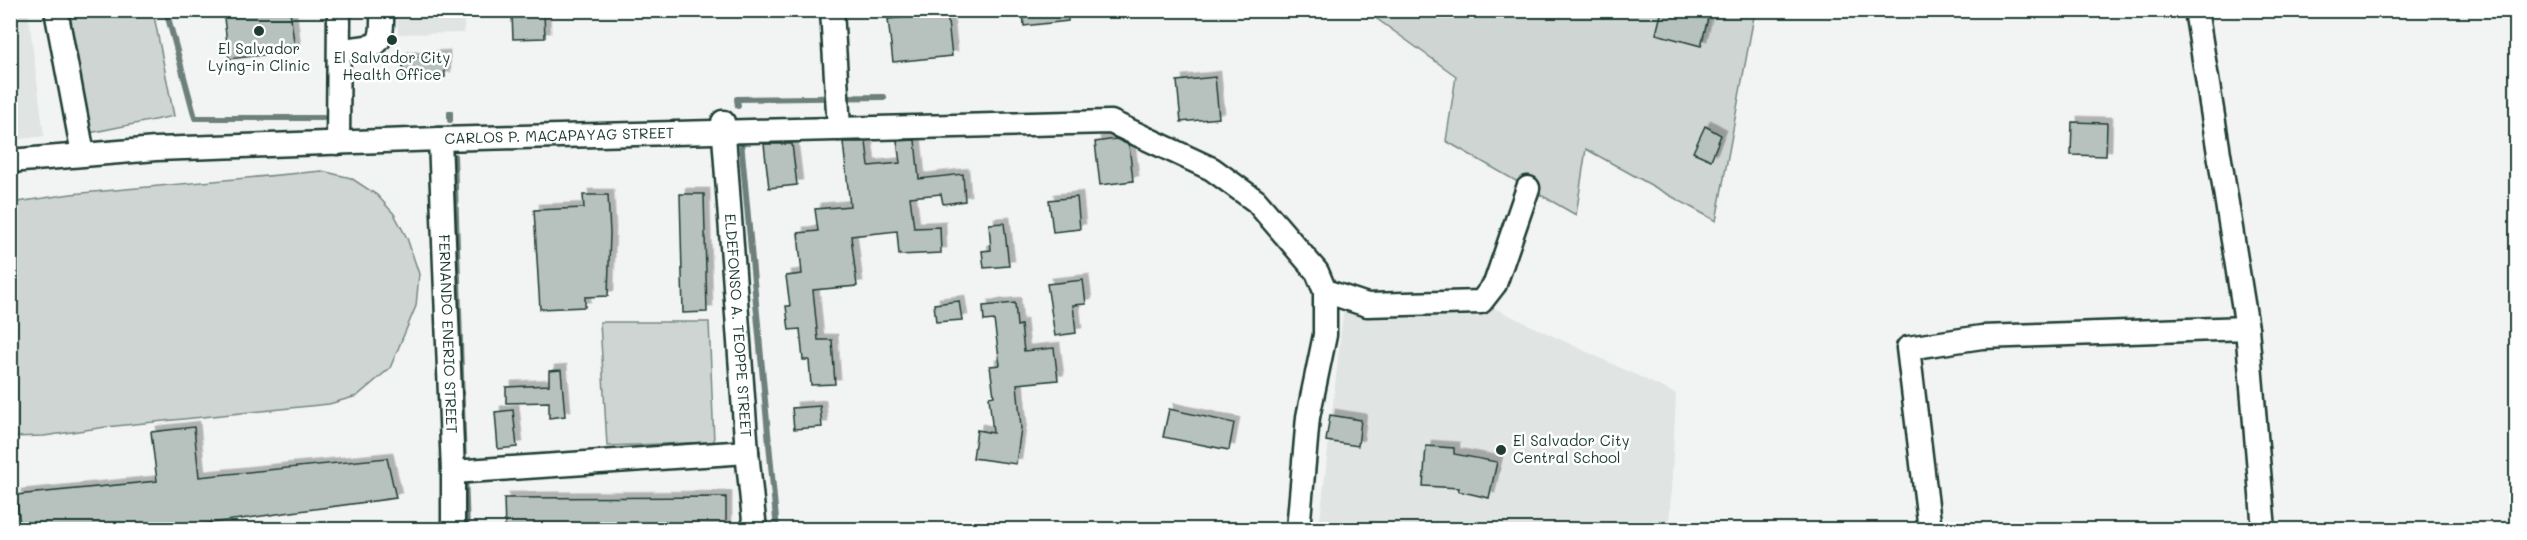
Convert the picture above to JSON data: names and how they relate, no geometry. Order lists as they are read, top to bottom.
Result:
{
  "streets": {
    "street": ["CARLOS P. MACAPAYAG STREET", "ELDEFONSO A. TEOPPE STREET", "FERNANDO ENERIO STREET"]
  },
  "crossings": [
    ["CARLOS P. MACAPAYAG STREET", "ELDEFONSO A. TEOPPE STREET"],
    ["CARLOS P. MACAPAYAG STREET", "FERNANDO ENERIO STREET"]
  ],
  "places": ["El Salvador Lying-in Clinic", "El Salvador City Health Office", "El Salvador City Central School"]
}
